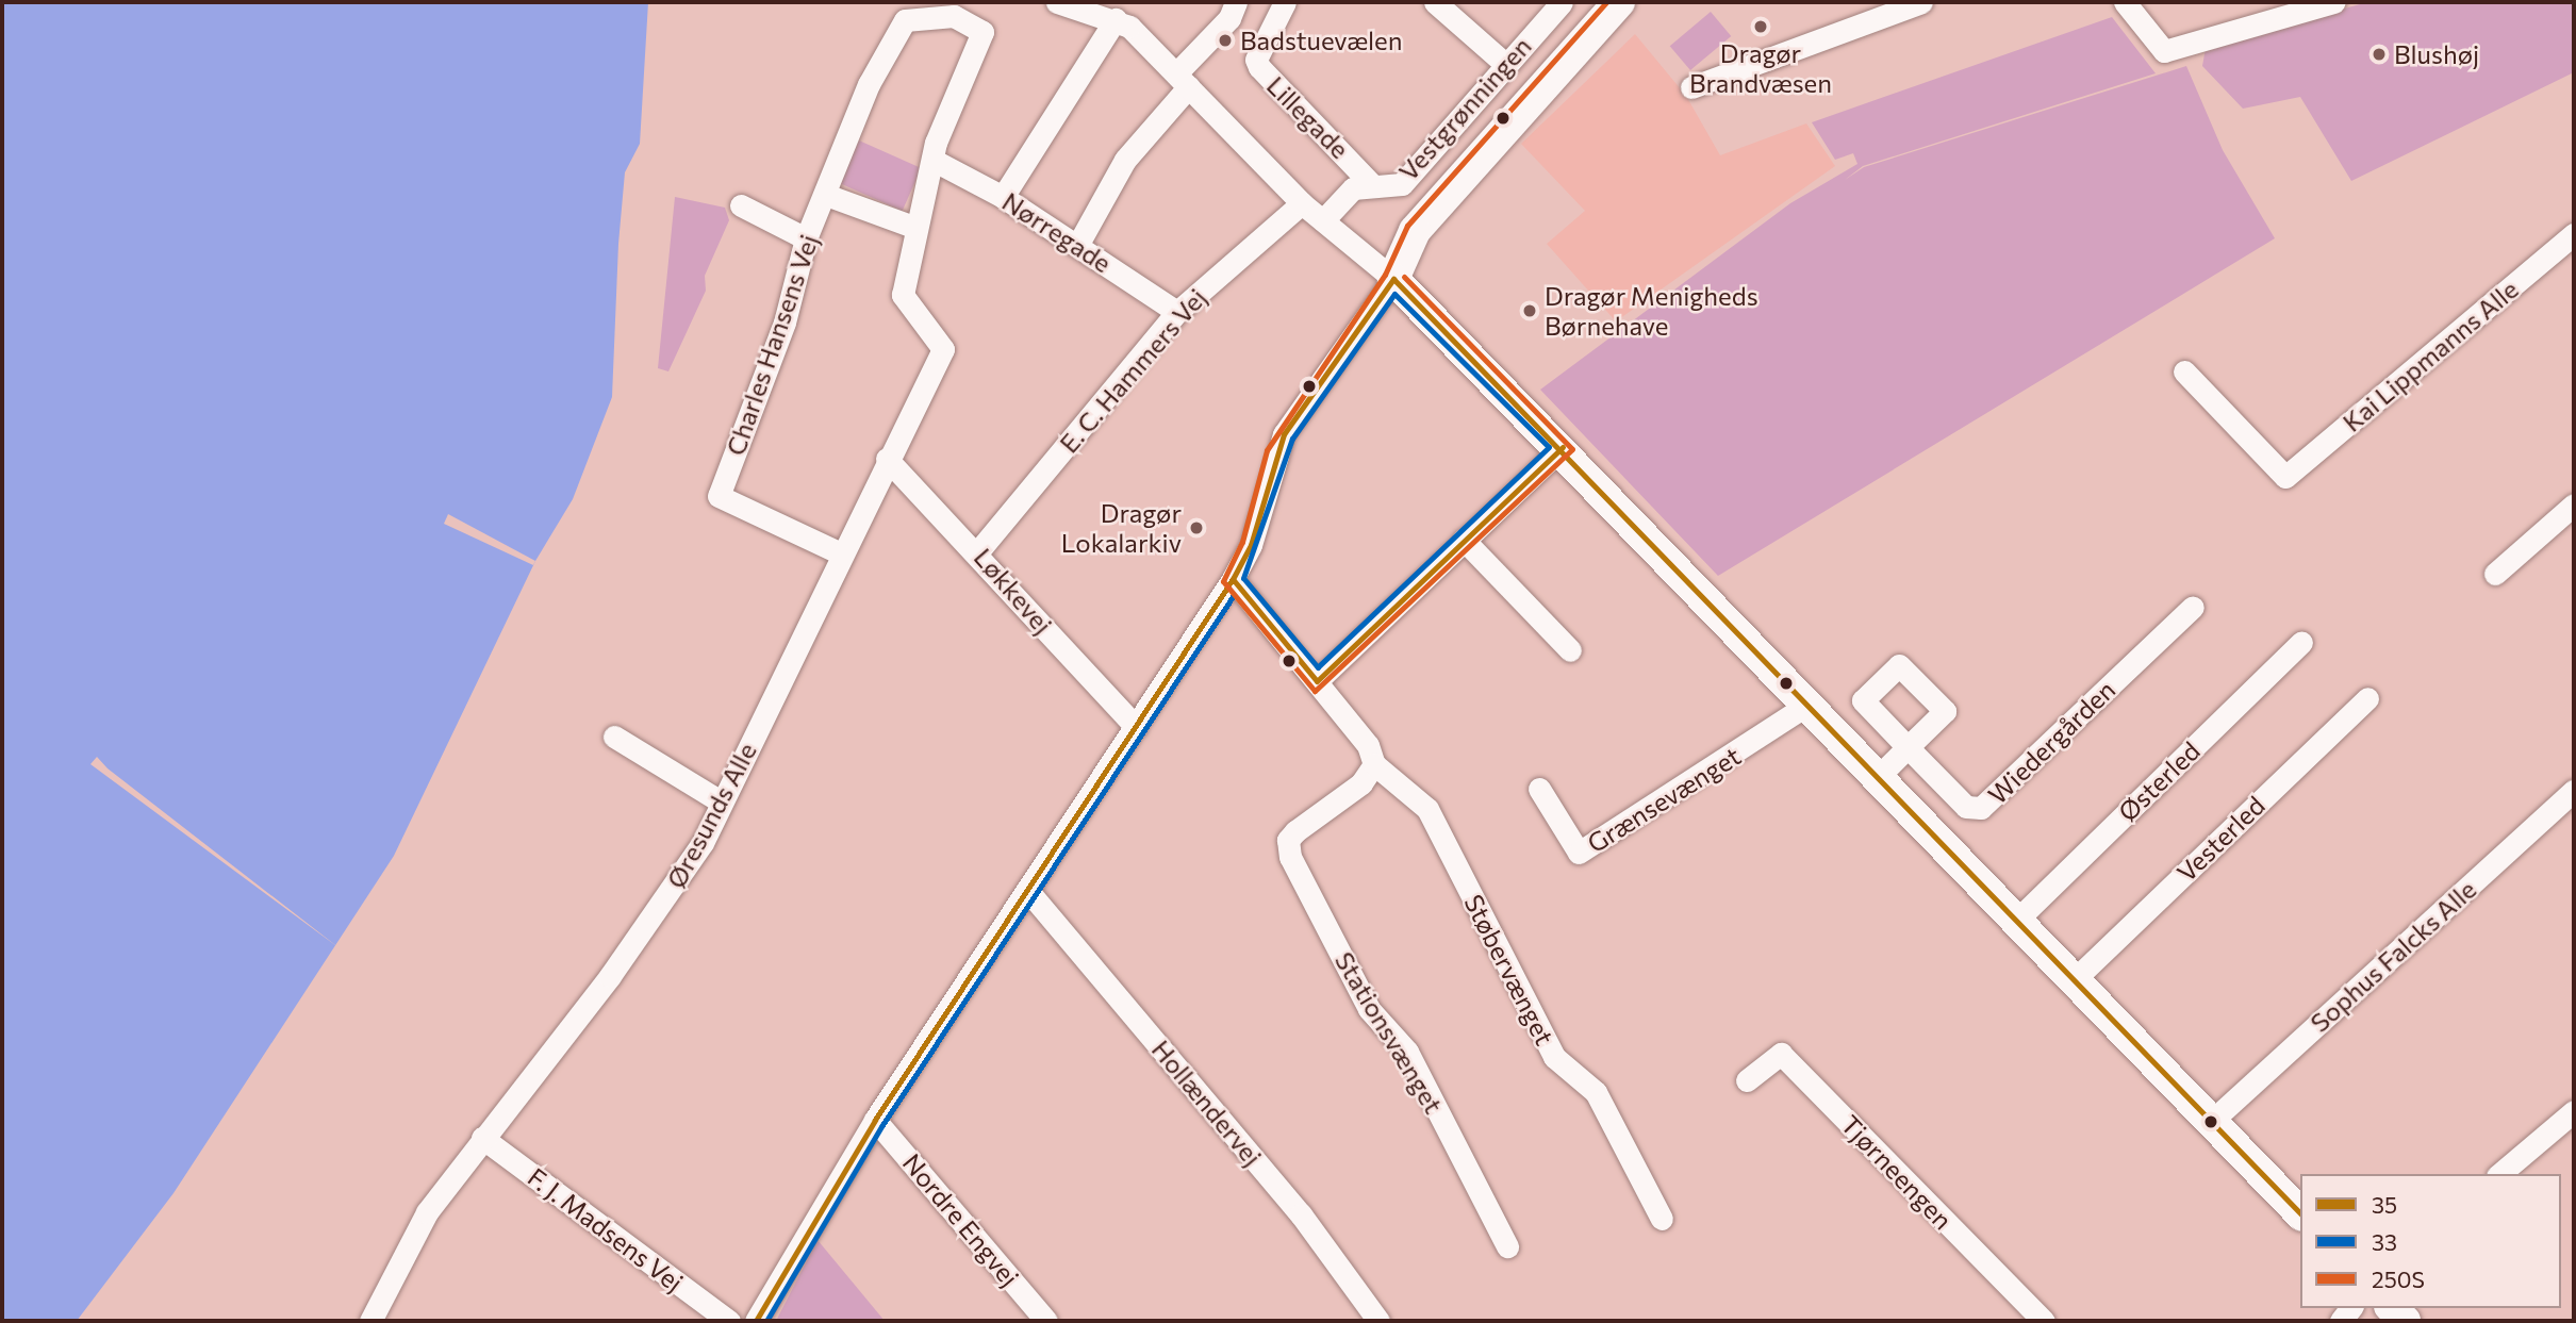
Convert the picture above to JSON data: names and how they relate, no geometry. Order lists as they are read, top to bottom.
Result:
{
  "streets": {
    "main road": ["Vestgrønningen"],
    "street": [
      "Lillegade",
      "Nørregade",
      "Charles Hansens Vej",
      "Kai Lippmanns Alle",
      "E. C. Hammers Vej",
      "Løkkevej",
      "Wiedergården",
      "Østerled",
      "Grænsevænget",
      "Øresunds Alle",
      "Vesterled",
      "Sophus Falcks Alle",
      "Støbervænget",
      "Stationsvænget",
      "Hollændervej",
      "Tjørneengen",
      "Nordre Engvej",
      "F. J. Madsens Vej"
    ]
  },
  "crossings": [
    ["Vestgrønningen", "Lillegade"],
    ["Nørregade", "Charles Hansens Vej"],
    ["Nørregade", "E. C. Hammers Vej"],
    ["Charles Hansens Vej", "Øresunds Alle"],
    ["E. C. Hammers Vej", "Løkkevej"],
    ["Løkkevej", "Øresunds Alle"],
    ["Øresunds Alle", "F. J. Madsens Vej"],
    ["Støbervænget", "Stationsvænget"]
  ],
  "places": [
    "Dragør Brandvæsen",
    "Badstuevælen",
    "Blushøj",
    "Dragør Menigheds Børnehave",
    "Dragør Lokalarkiv"
  ],
  "lines": ["transit line 250S", "transit line 35", "transit line 33"],
  "legend": ["35", "33", "250S"]
}
